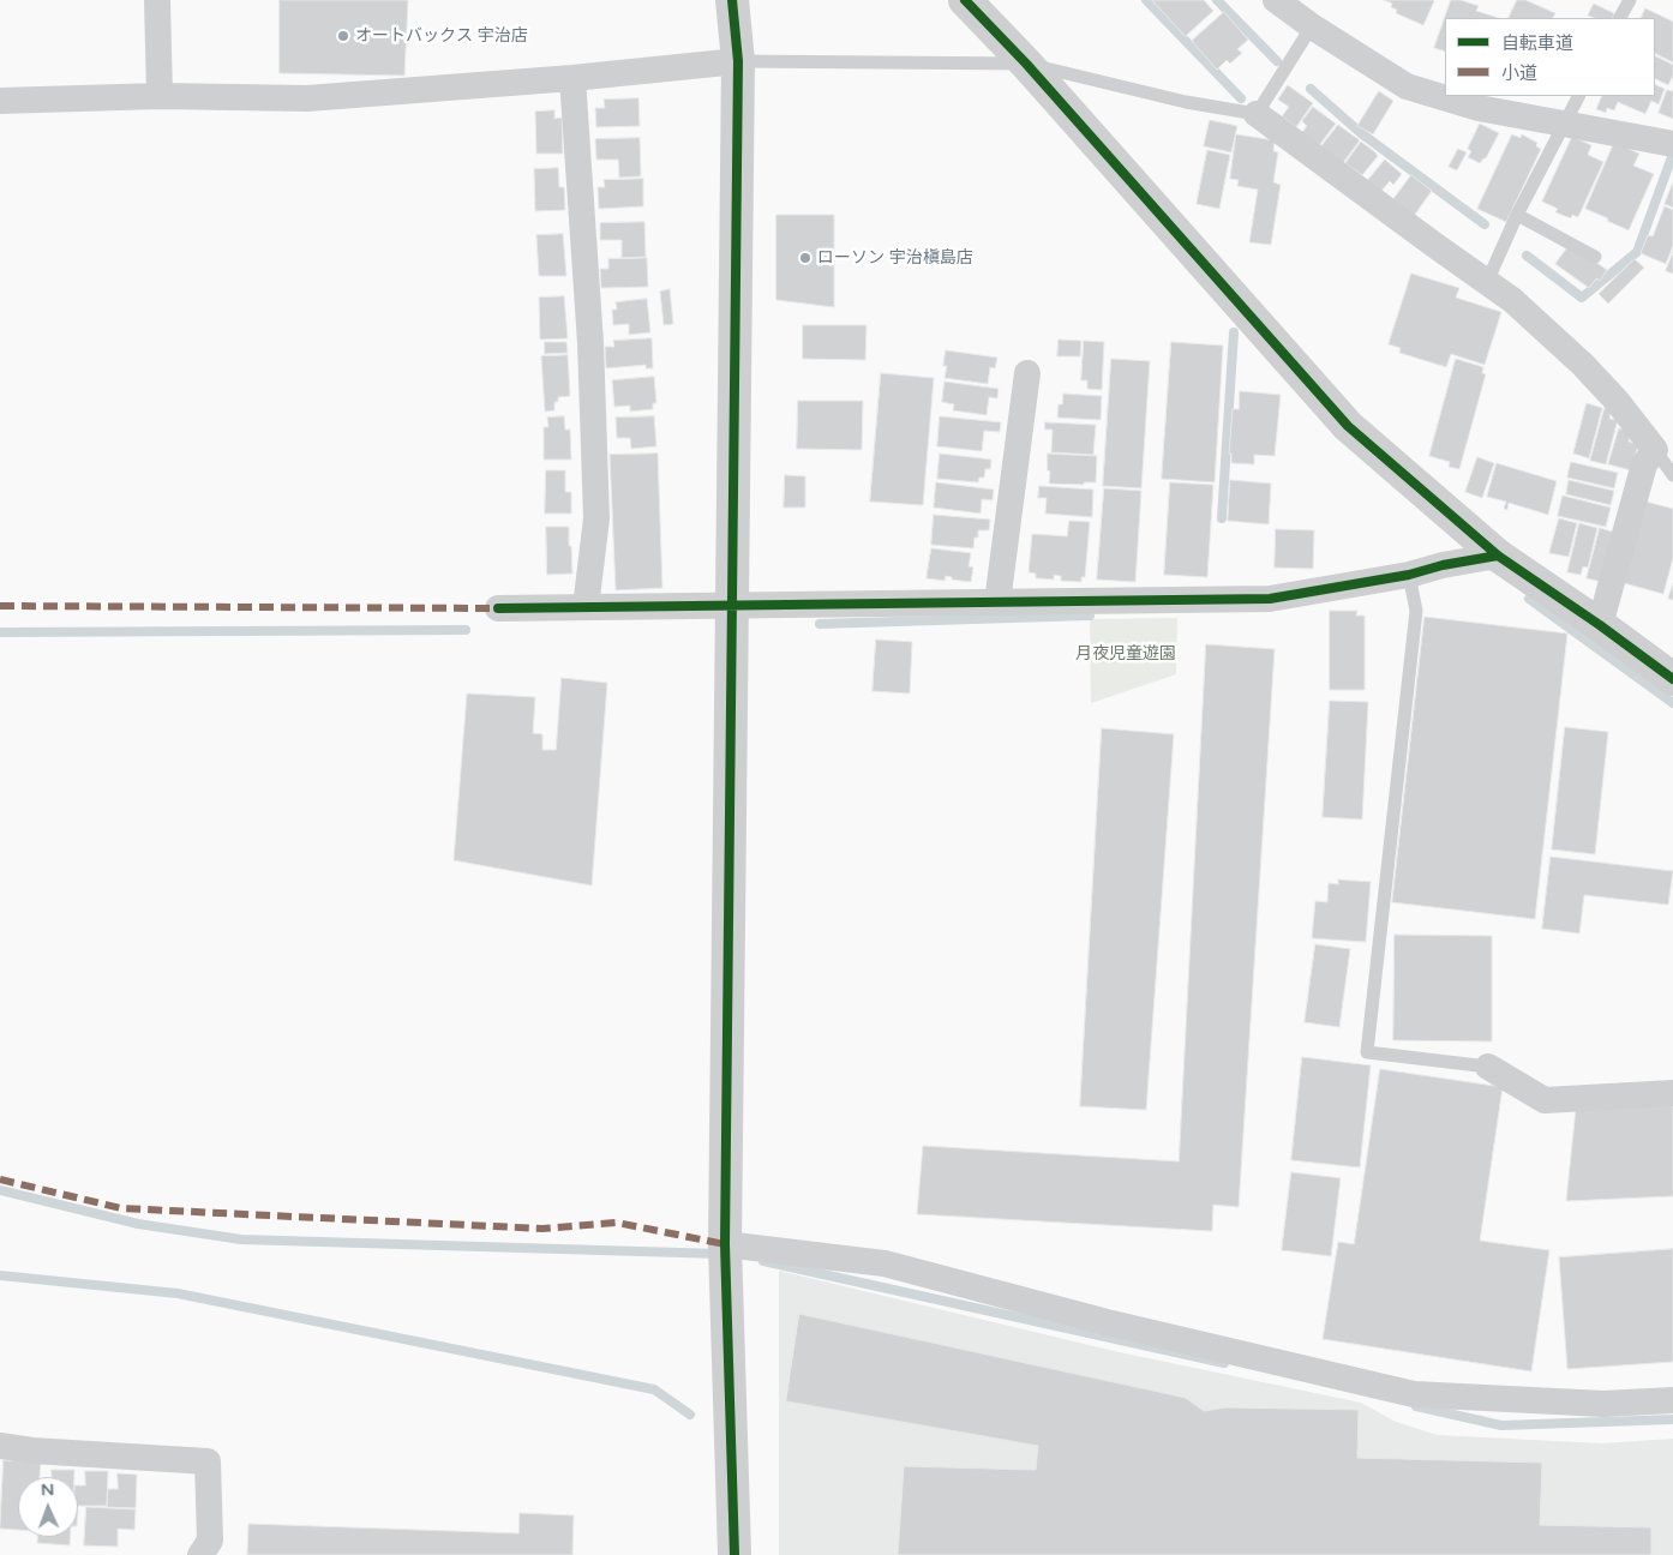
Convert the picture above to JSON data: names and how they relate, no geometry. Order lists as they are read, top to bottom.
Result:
{
  "parks": ["月夜児童遊園"],
  "places": ["オートバックス 宇治店", "ローソン 宇治槇島店"],
  "legend": ["自転車道", "小道"],
  "north": "top"
}
